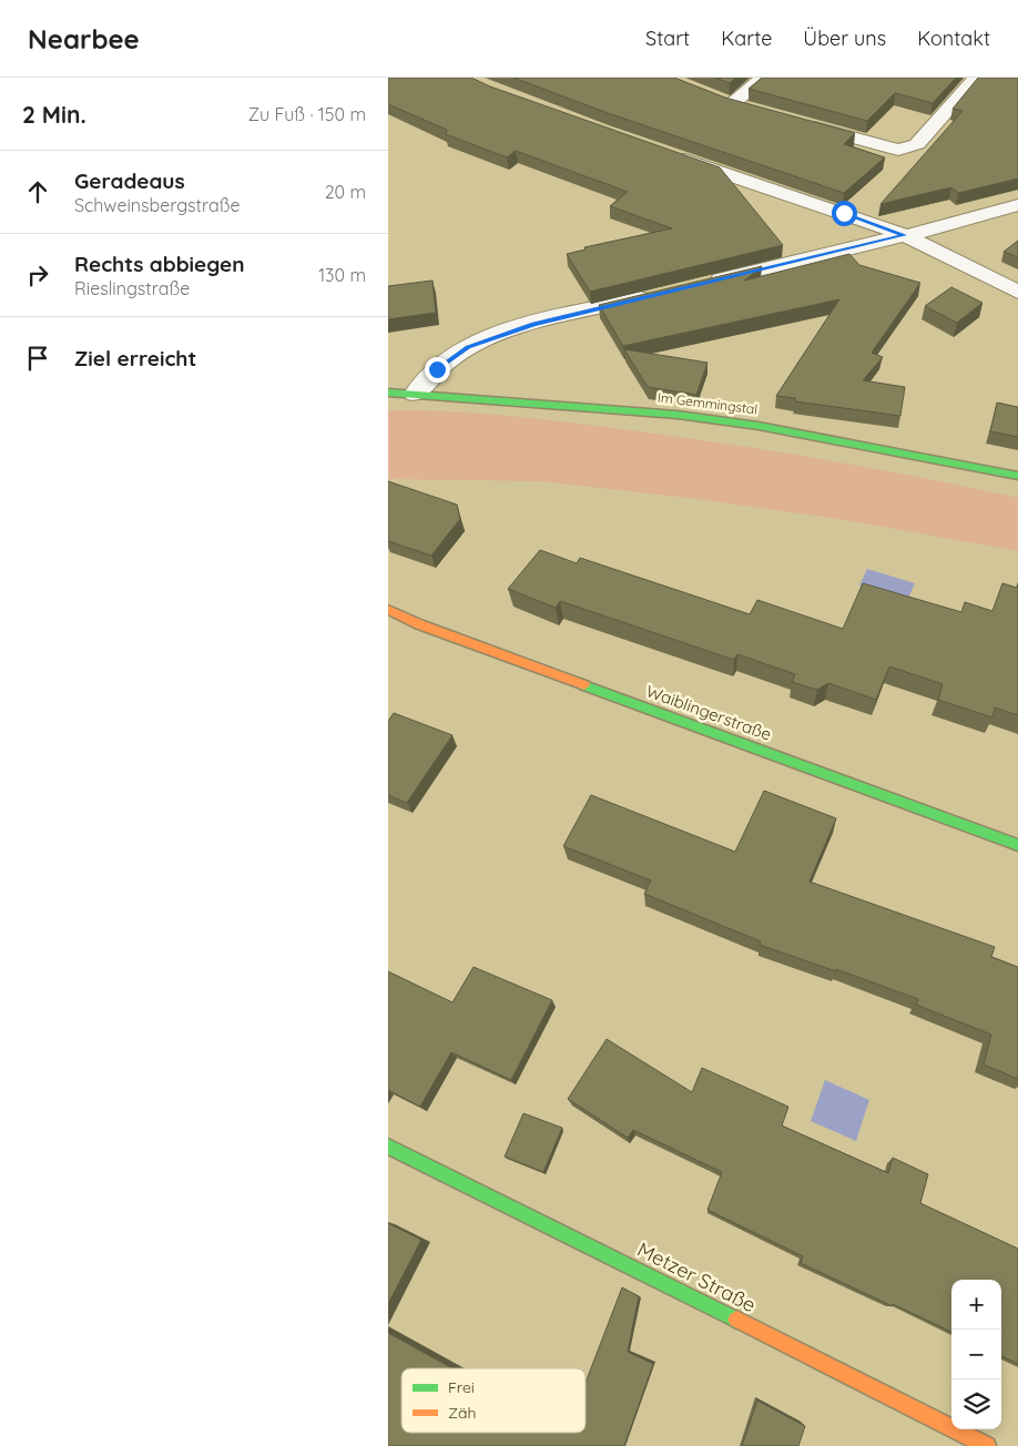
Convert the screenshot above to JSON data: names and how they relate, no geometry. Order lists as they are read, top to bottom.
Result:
{
  "streets": {
    "street": ["Im Gemmingstal", "Waiblingerstraße", "Metzer Straße"]
  },
  "legend": ["Frei", "Zäh"],
  "page": {
    "header": "Nearbee",
    "nav": [
      "Start",
      "Karte",
      "Über uns",
      "Kontakt"
    ],
    "heading": ["2 Min.", "Zu Fuß · 150 m"],
    "list": [
      ["Geradeaus", "Schweinsbergstraße", "20 m"],
      ["Rechts abbiegen", "Rieslingstraße", "130 m"],
      "Ziel erreicht"
    ],
    "map_buttons": ["+", "−"]
  }
}
